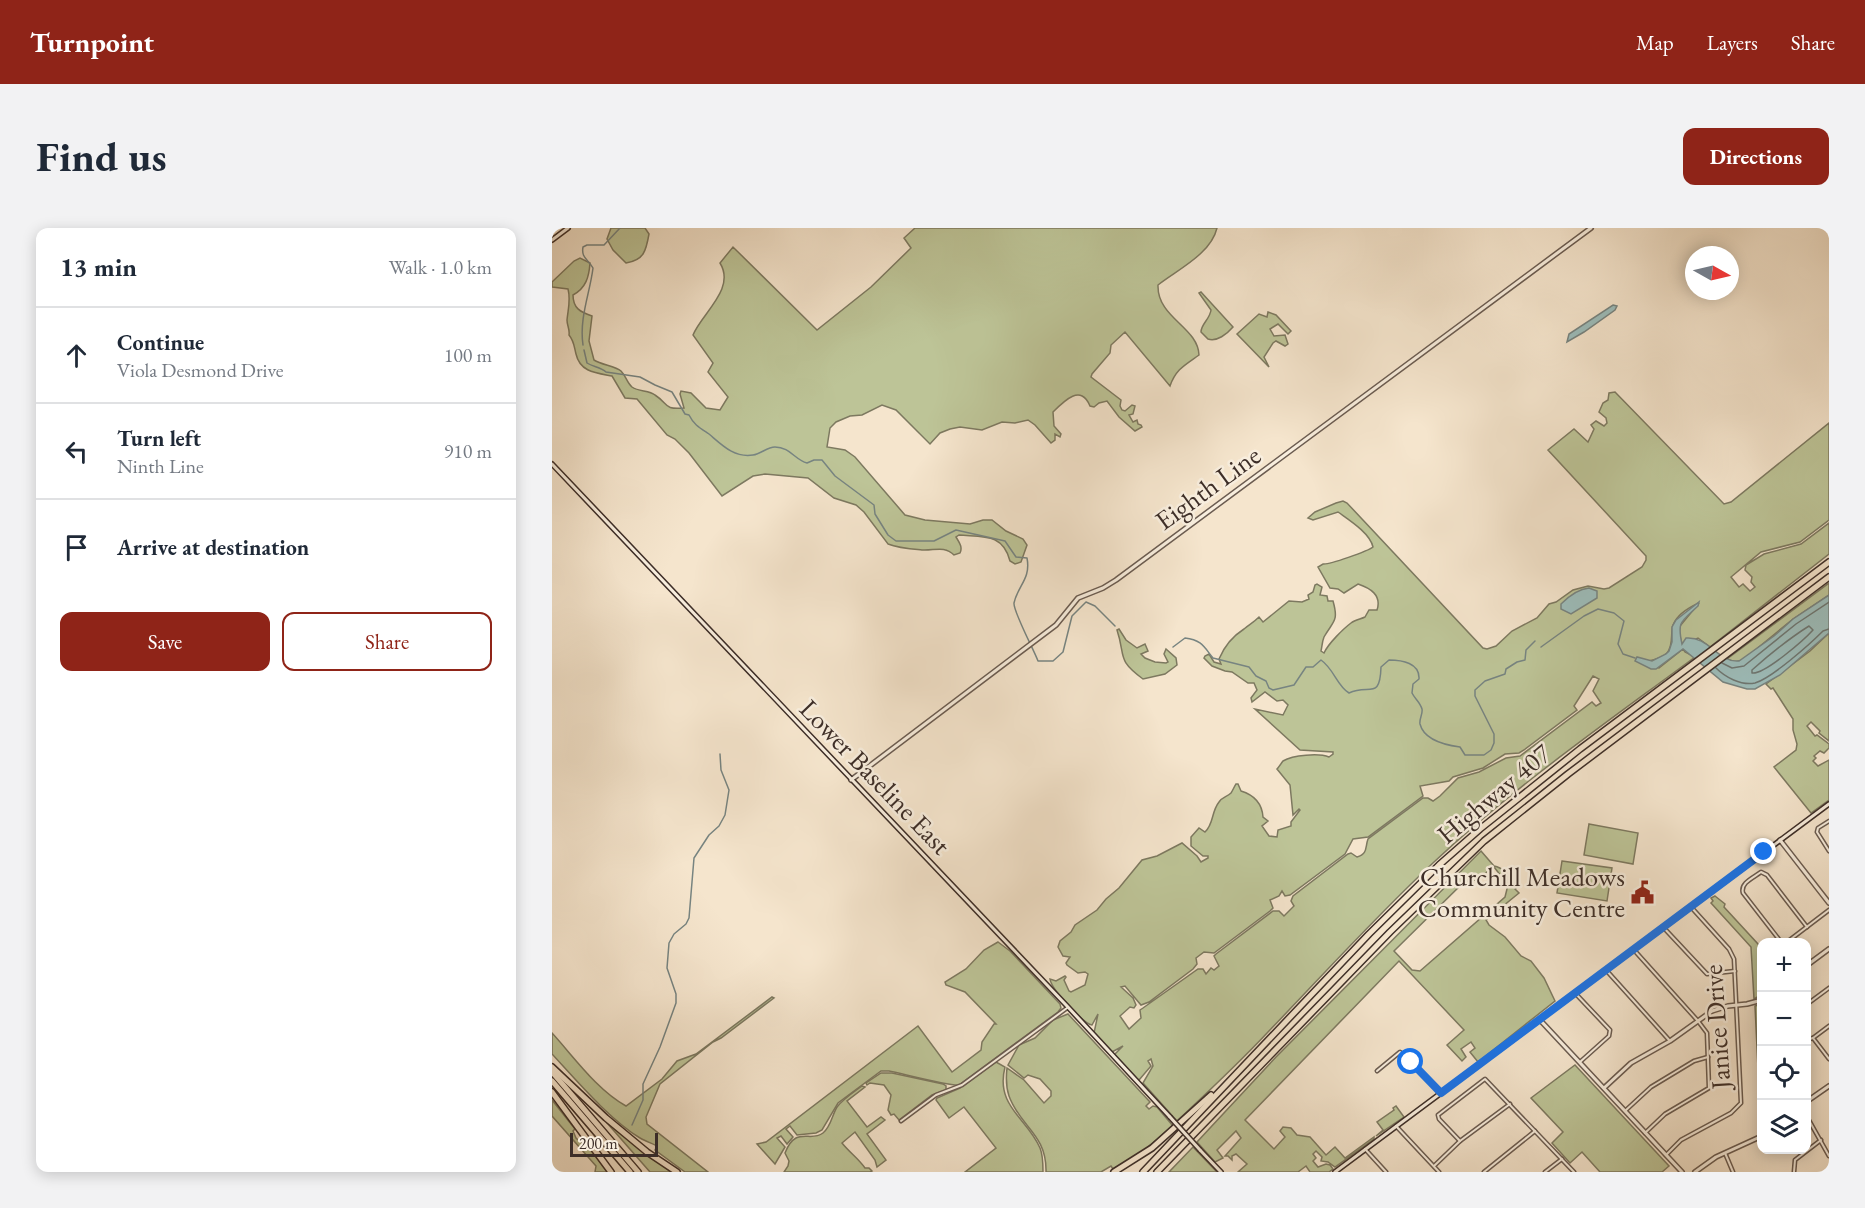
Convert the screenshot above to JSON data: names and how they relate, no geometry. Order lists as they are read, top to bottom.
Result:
{
  "streets": {
    "highway": ["Highway 407"],
    "main road": ["Eighth Line", "Lower Baseline East"],
    "street": ["Janice Drive"]
  },
  "crossings": [
    ["Eighth Line", "Lower Baseline East"]
  ],
  "places": {
    "public building": ["Churchill Meadows Community Centre"]
  },
  "scale_bar": "200 m",
  "north": "right",
  "page": {
    "header": "Turnpoint",
    "nav": ["Map", "Layers", "Share"],
    "buttons": [
      "Directions",
      ["Save", "Share"]
    ],
    "title": "Find us",
    "heading": ["13 min", "Walk · 1.0 km"],
    "list": [
      ["Continue", "Viola Desmond Drive", "100 m"],
      ["Turn left", "Ninth Line", "910 m"],
      "Arrive at destination"
    ],
    "map_buttons": ["+", "−"],
    "scale": "200 m"
  }
}
